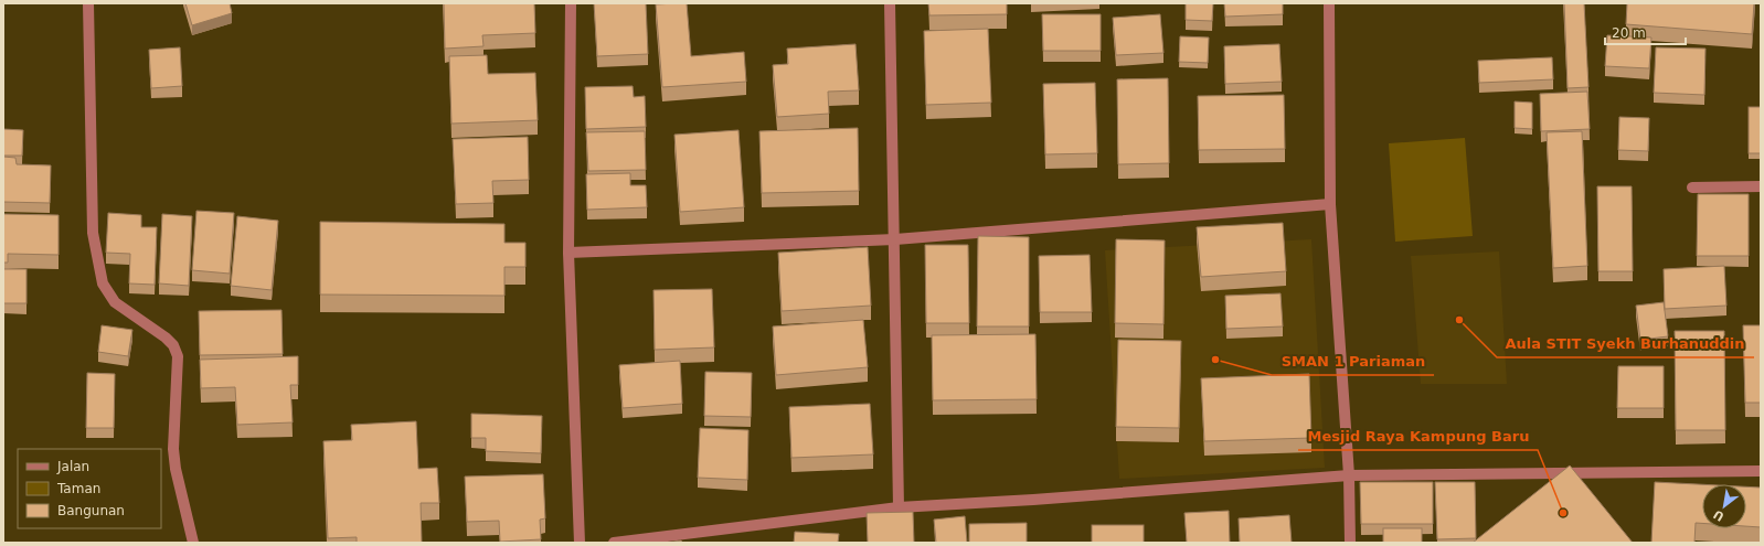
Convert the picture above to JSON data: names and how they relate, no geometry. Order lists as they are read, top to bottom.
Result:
{
  "places": ["Aula STIT Syekh Burhanuddin", "SMAN 1 Pariaman", "Mesjid Raya Kampung Baru"],
  "legend": ["Jalan", "Taman", "Bangunan"],
  "scale_bar": "20 m",
  "north": "bottom left"
}
